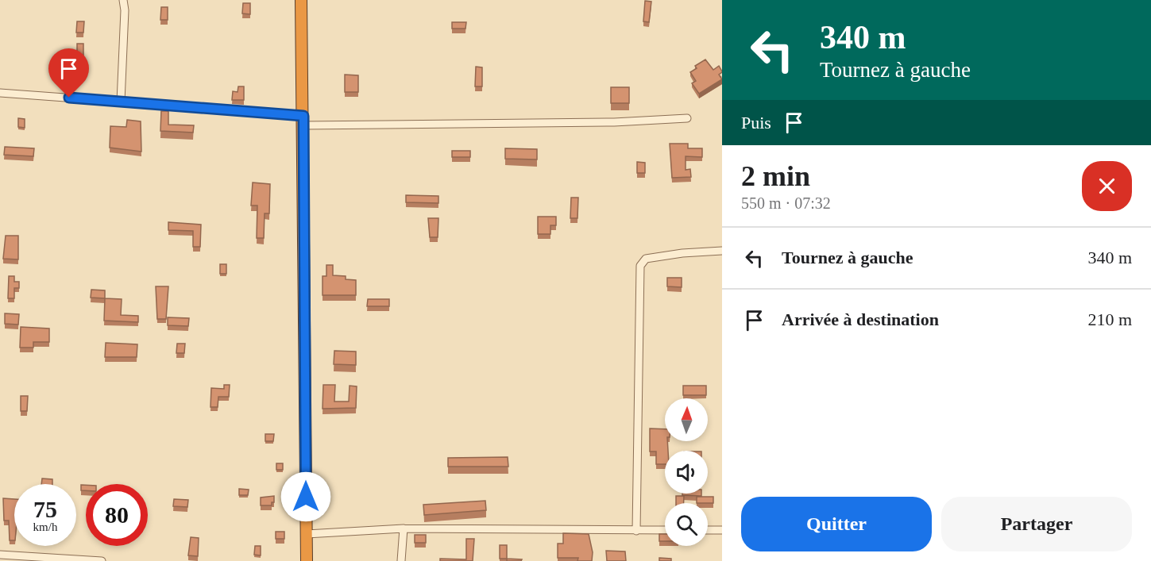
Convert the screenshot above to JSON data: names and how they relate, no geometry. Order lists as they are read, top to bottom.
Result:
{
  "north": "top",
  "page": {
    "turn": ["340 m", "Tournez à gauche"],
    "then": "Puis",
    "heading": ["2 min", "550 m · 07:32"],
    "list": [
      {
        "name": "Tournez à gauche",
        "value": "340 m"
      },
      {
        "name": "Arrivée à destination",
        "value": "210 m"
      }
    ],
    "speed": "75 km/h",
    "limit": "80",
    "buttons": ["Quitter", "Partager"]
  }
}
